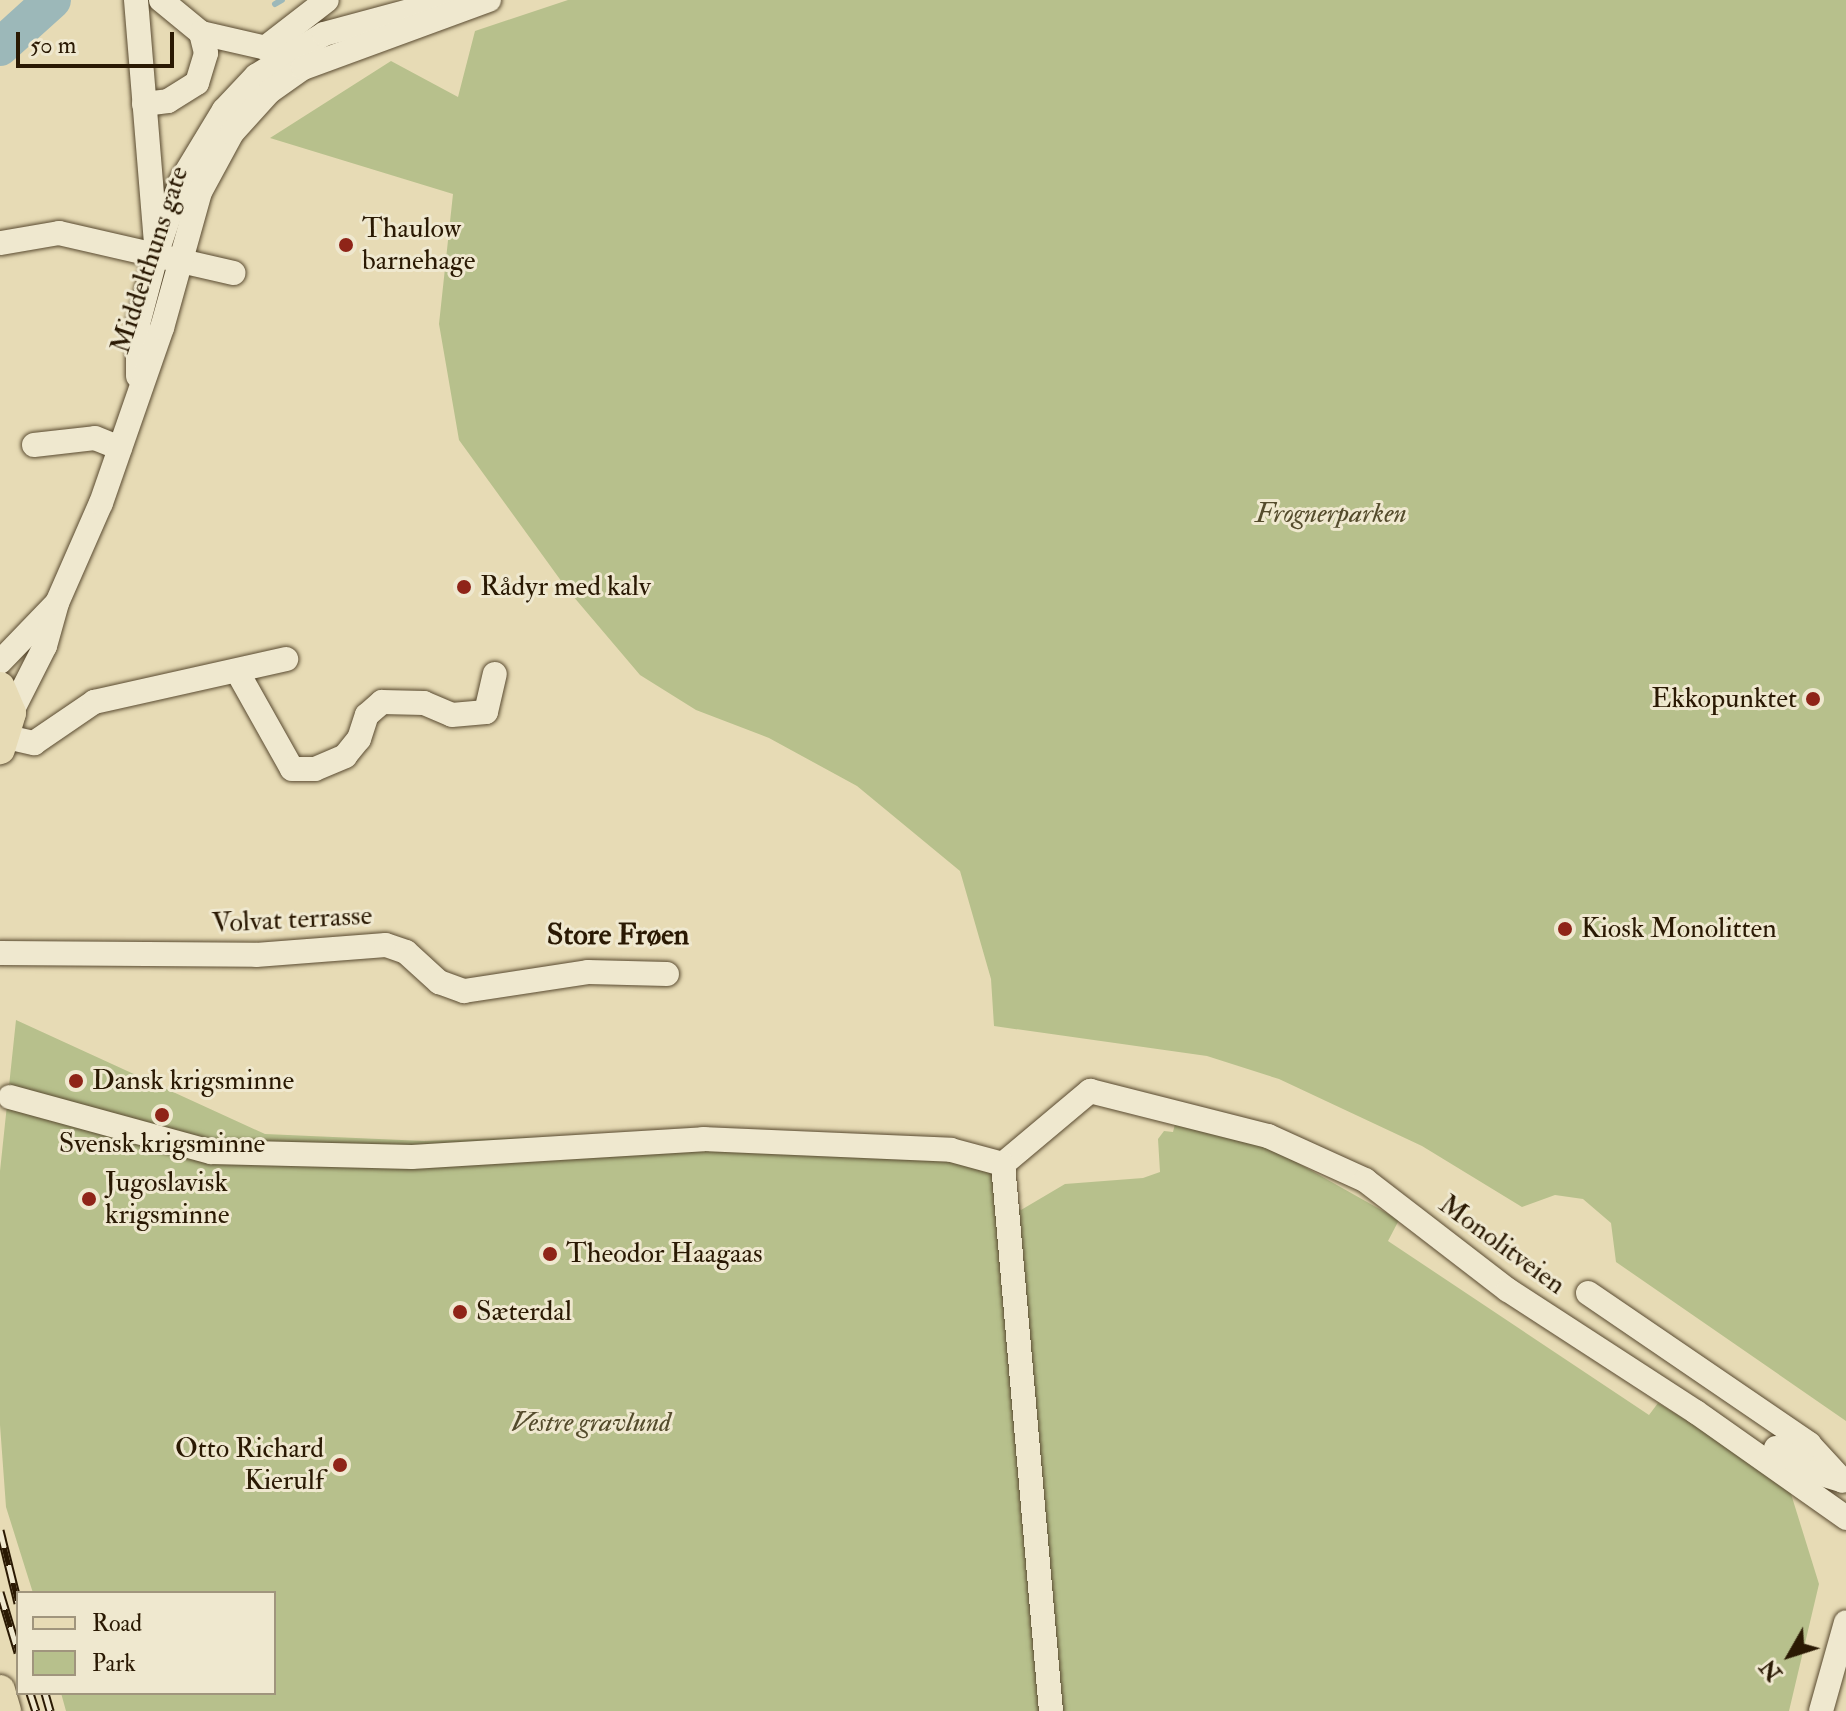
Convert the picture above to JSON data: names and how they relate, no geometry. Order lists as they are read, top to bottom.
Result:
{
  "streets": {
    "street": ["Middelthuns gate", "Volvat terrasse", "Monolitveien"]
  },
  "districts": ["Store Frøen"],
  "parks": ["Frognerparken", "Vestre gravlund"],
  "places": [
    "Thaulow barnehage",
    "Rådyr med kalv",
    "Ekkopunktet",
    "Kiosk Monolitten",
    "Dansk krigsminne",
    "Svensk krigsminne",
    "Jugoslavisk krigsminne",
    "Theodor Haagaas",
    "Sæterdal",
    "Otto Richard Kierulf"
  ],
  "legend": ["Road", "Park"],
  "scale_bar": "50 m",
  "north": "bottom left"
}
